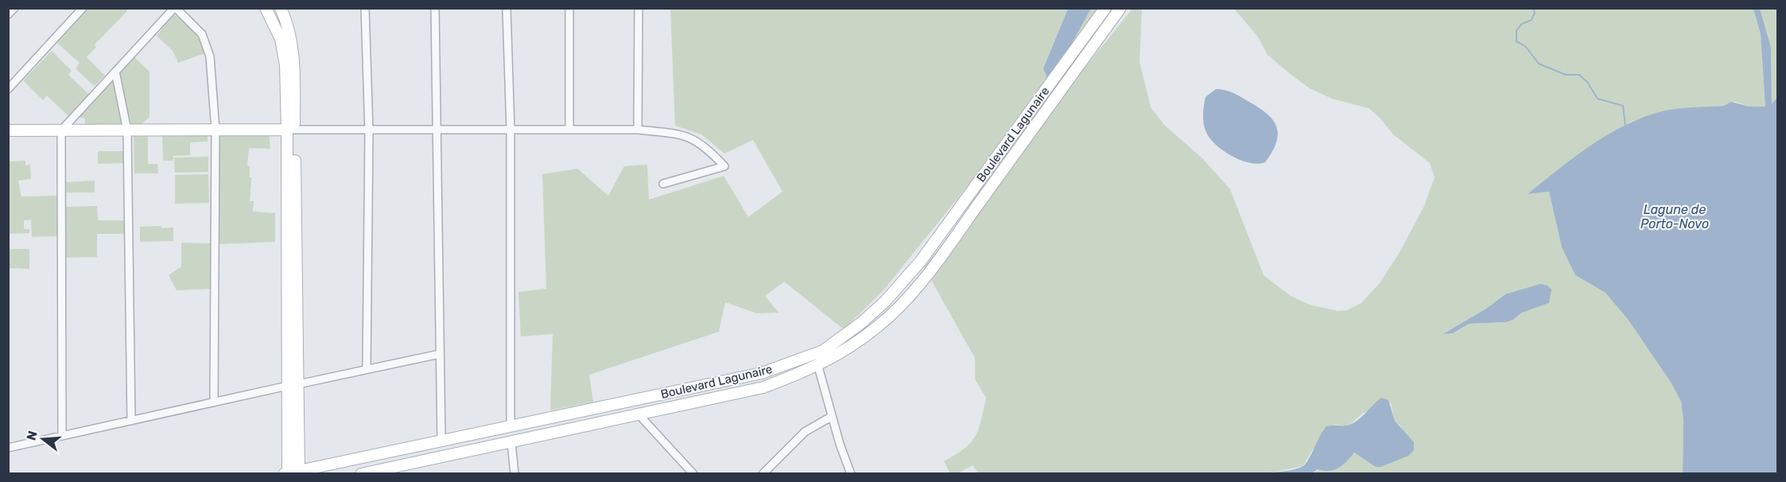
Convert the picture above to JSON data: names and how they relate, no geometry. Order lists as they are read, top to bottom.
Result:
{
  "streets": {
    "main road": ["Boulevard Lagunaire"]
  },
  "water": ["Lagune de Porto-Novo"],
  "north": "left"
}
